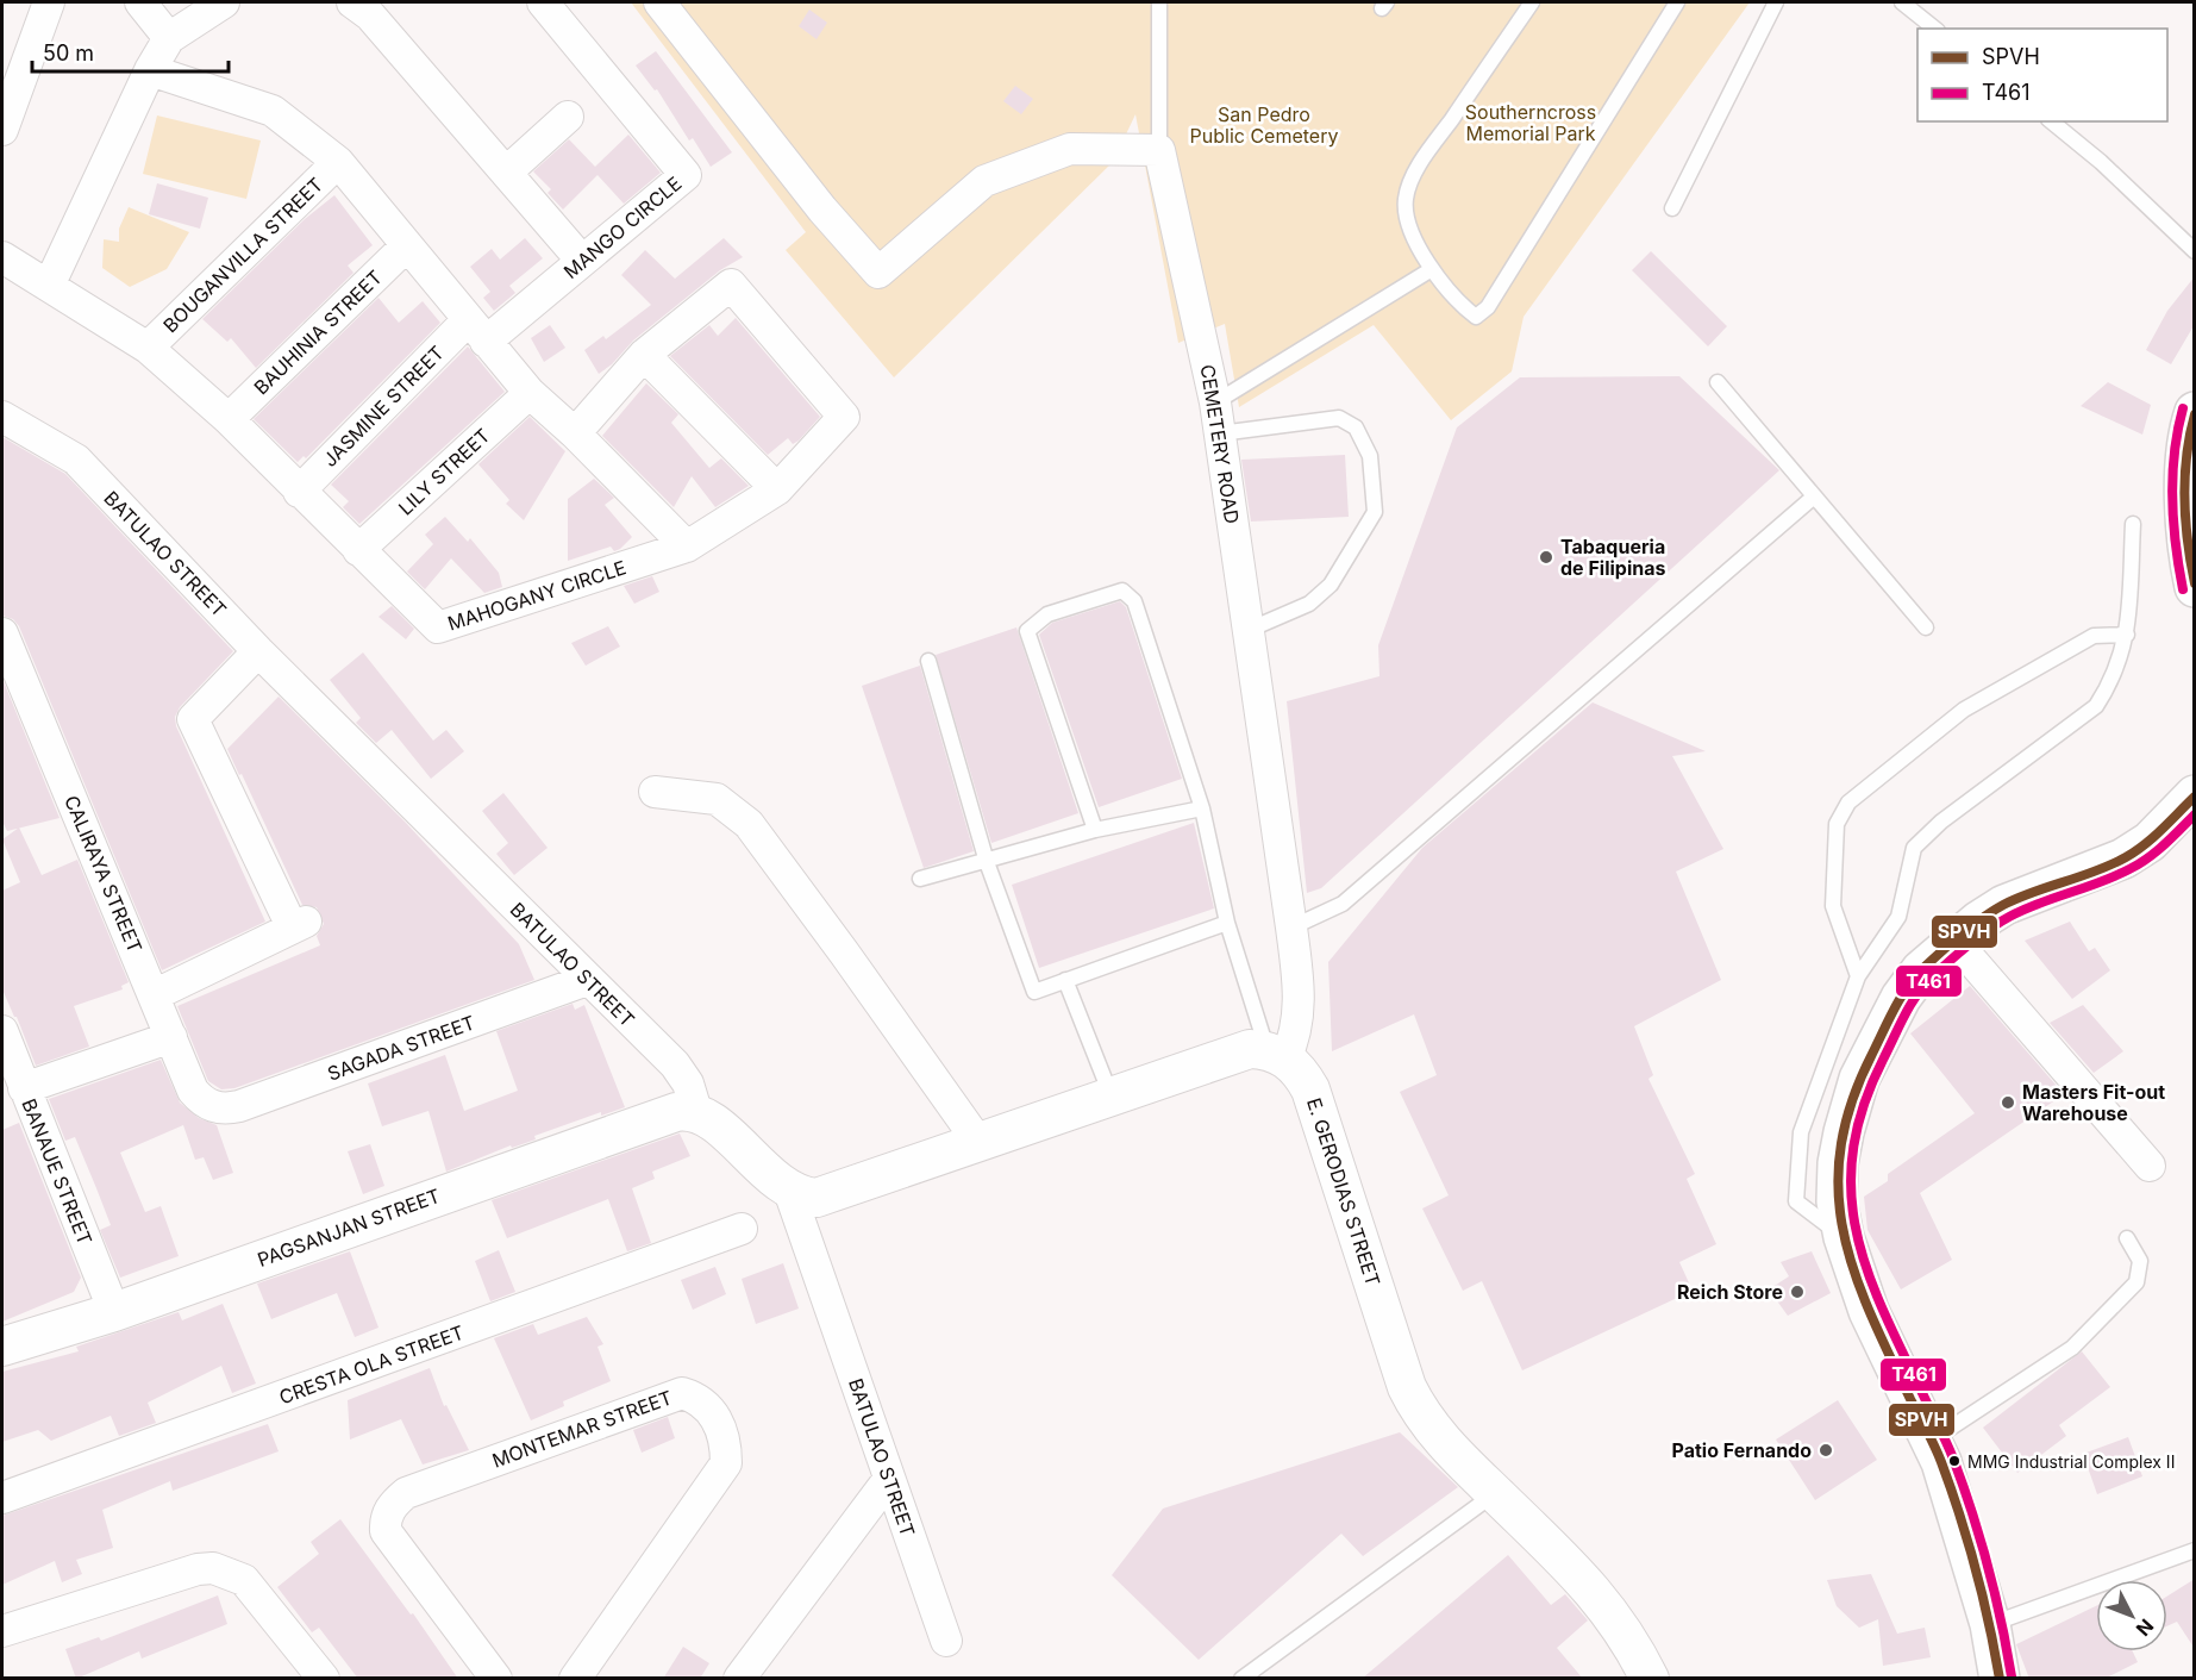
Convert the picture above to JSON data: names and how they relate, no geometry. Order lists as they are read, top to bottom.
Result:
{
  "streets": {
    "street": [
      "MANGO CIRCLE",
      "BOUGANVILLA STREET",
      "BAUHINIA STREET",
      "JASMINE STREET",
      "CEMETERY ROAD",
      "LILY STREET",
      "BATULAO STREET",
      "MAHOGANY CIRCLE",
      "CALIRAYA STREET",
      "SAGADA STREET",
      "BANAUE STREET",
      "E. GERODIAS STREET",
      "PAGSANJAN STREET",
      "CRESTA OLA STREET",
      "MONTEMAR STREET"
    ]
  },
  "crossings": [
    ["MANGO CIRCLE", "JASMINE STREET"],
    ["BOUGANVILLA STREET", "MAHOGANY CIRCLE"],
    ["BAUHINIA STREET", "MAHOGANY CIRCLE"],
    ["JASMINE STREET", "MAHOGANY CIRCLE"],
    ["CEMETERY ROAD", "E. GERODIAS STREET"],
    ["LILY STREET", "MAHOGANY CIRCLE"],
    ["BATULAO STREET", "SAGADA STREET"],
    ["BATULAO STREET", "PAGSANJAN STREET"],
    ["CALIRAYA STREET", "SAGADA STREET"],
    ["BANAUE STREET", "PAGSANJAN STREET"]
  ],
  "parks": ["Southerncross Memorial Park", "San Pedro Public Cemetery"],
  "places": [
    "Tabaqueria de Filipinas",
    "Masters Fit-out Warehouse",
    "Reich Store",
    "Patio Fernando",
    "MMG Industrial Complex II"
  ],
  "lines": ["transit line T461", "transit line SPVH"],
  "legend": ["SPVH", "T461"],
  "scale_bar": "50 m",
  "north": "bottom right"
}
